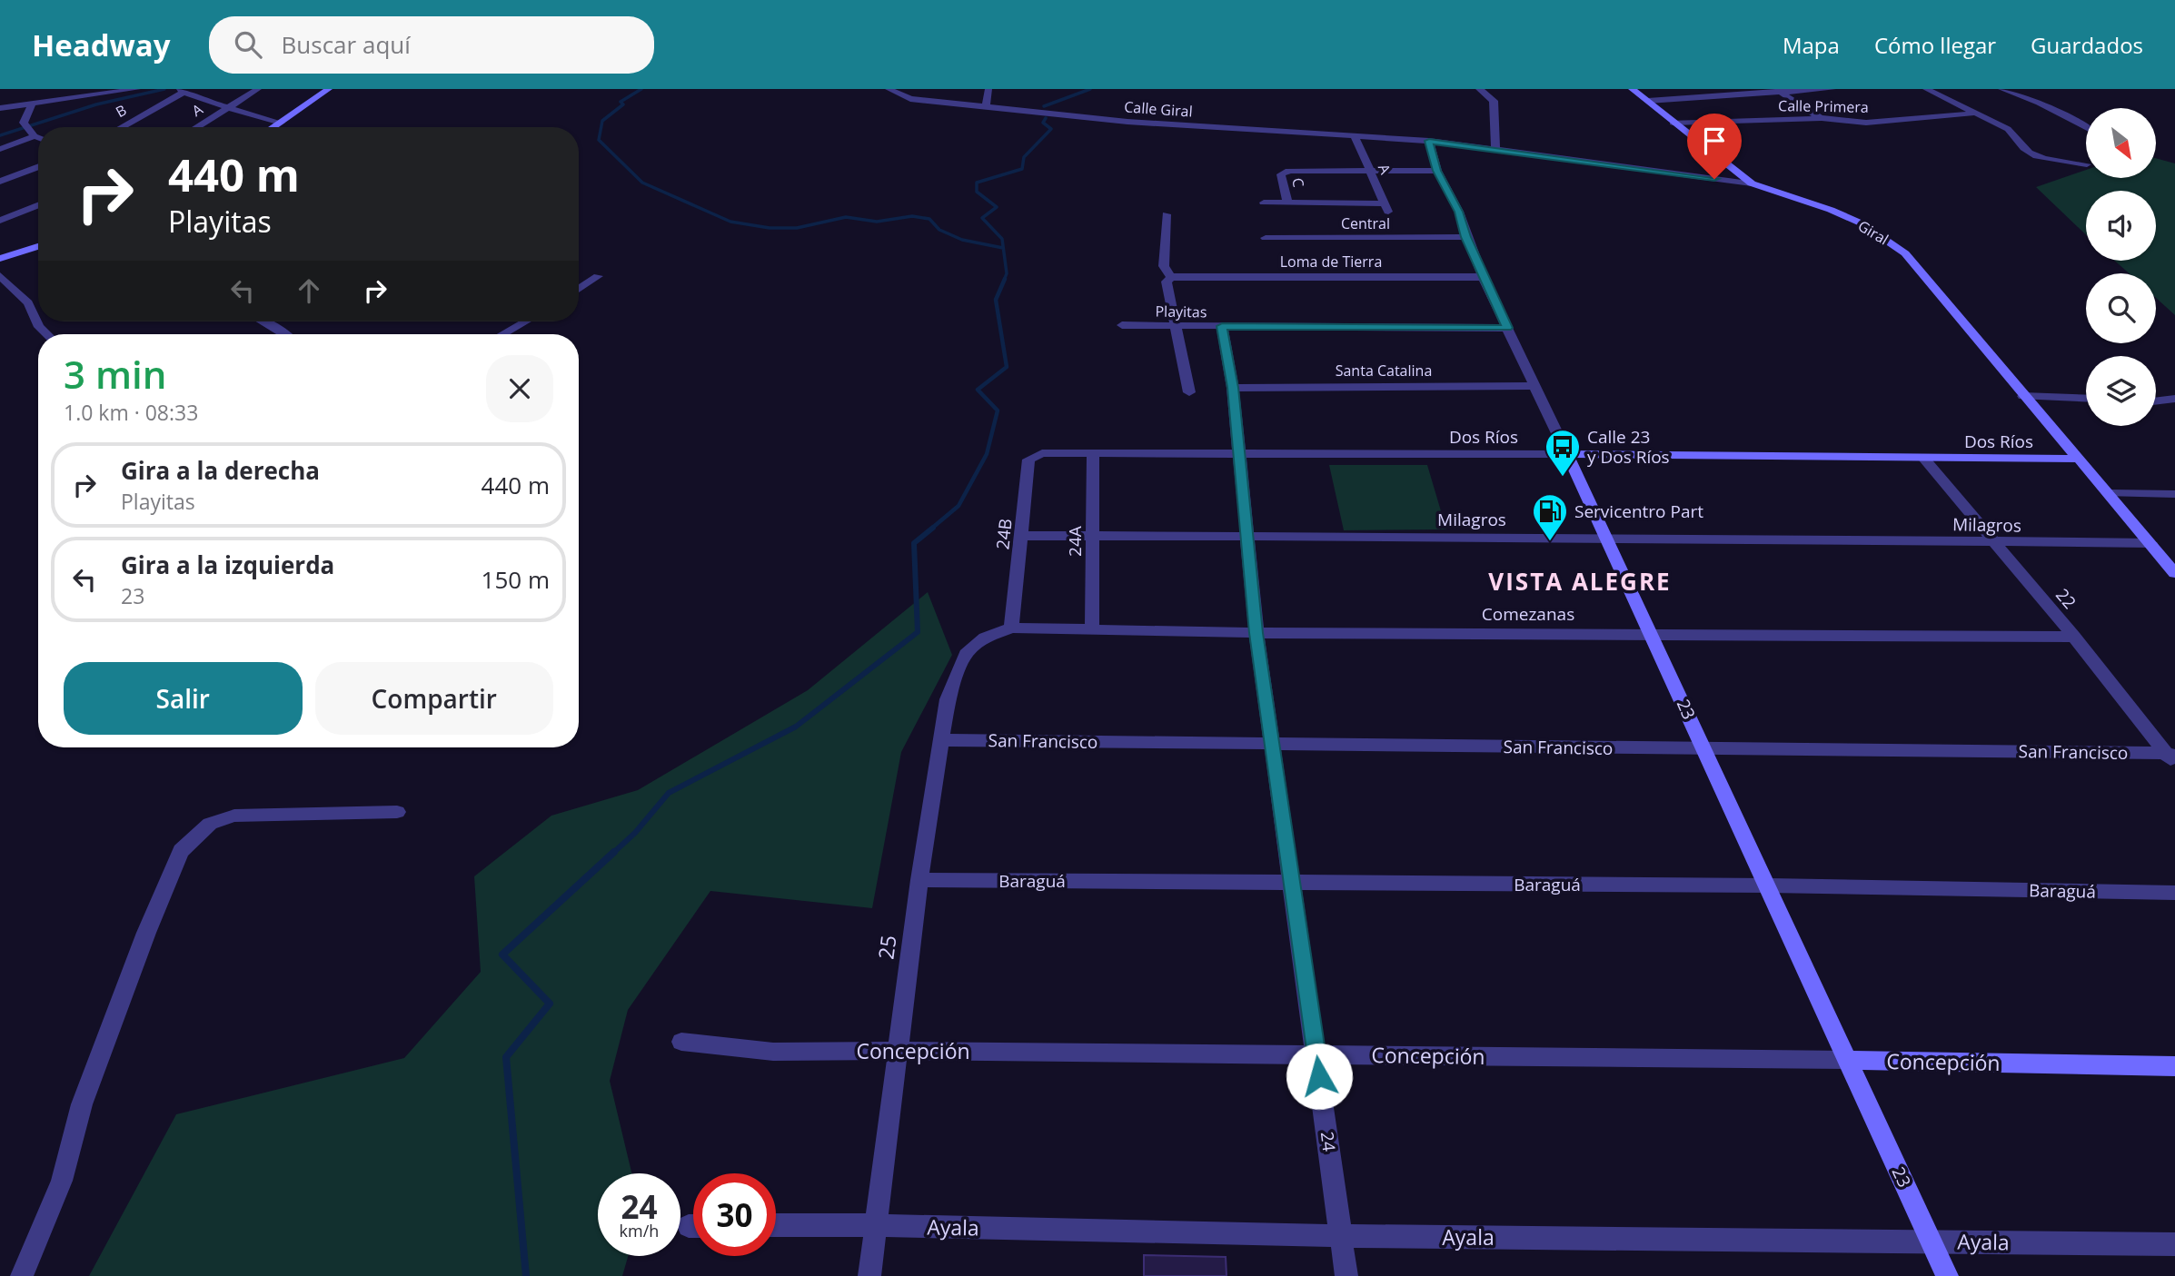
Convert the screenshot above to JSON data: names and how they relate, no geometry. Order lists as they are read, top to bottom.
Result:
{
  "streets": {
    "street": [
      "Calle Primera",
      "Calle Giral",
      "A",
      "B",
      "C",
      "Central",
      "Giral",
      "Loma de Tierra",
      "Playitas",
      "Santa Catalina",
      "Dos Ríos",
      "Milagros",
      "24B",
      "24A",
      "22",
      "Comezanas",
      "23",
      "San Francisco",
      "Baraguá",
      "25",
      "Concepción",
      "24",
      "Ayala"
    ]
  },
  "crossings": [
    ["Calle Giral", "A"],
    ["Calle Giral", "Giral"],
    ["Calle Giral", "23"],
    ["A", "C"],
    ["Central", "23"],
    ["Giral", "Dos Ríos"],
    ["Giral", "Milagros"],
    ["Giral", "23"],
    ["Loma de Tierra", "23"],
    ["Playitas", "23"],
    ["Playitas", "24"],
    ["Santa Catalina", "23"],
    ["Santa Catalina", "24"],
    ["Dos Ríos", "24B"],
    ["Dos Ríos", "24A"],
    ["Dos Ríos", "22"],
    ["Dos Ríos", "23"],
    ["Dos Ríos", "24"],
    ["Milagros", "24B"],
    ["Milagros", "24A"],
    ["Milagros", "22"],
    ["Milagros", "23"],
    ["Milagros", "24"],
    ["24B", "Comezanas"],
    ["24A", "Comezanas"],
    ["22", "Comezanas"],
    ["22", "San Francisco"],
    ["Comezanas", "23"],
    ["Comezanas", "25"],
    ["Comezanas", "24"],
    ["23", "San Francisco"],
    ["23", "Baraguá"],
    ["23", "Concepción"],
    ["23", "Ayala"],
    ["San Francisco", "25"],
    ["San Francisco", "24"],
    ["Baraguá", "25"],
    ["Baraguá", "24"],
    ["25", "Concepción"],
    ["25", "Ayala"],
    ["Concepción", "24"],
    ["24", "Ayala"]
  ],
  "districts": ["VISTA ALEGRE"],
  "places": {
    "bus stop": ["Calle 23 y Dos Ríos"],
    "fuel station": ["Servicentro Part"]
  },
  "north": "bottom right",
  "page": {
    "header": "Headway",
    "search": "Buscar aquí",
    "nav": ["Mapa", "Cómo llegar", "Guardados"],
    "turn": ["440 m", "Playitas"],
    "heading": ["3 min", "1.0 km · 08:33"],
    "list": [
      {
        "name": "Gira a la derecha",
        "note": "Playitas",
        "value": "440 m"
      },
      {
        "name": "Gira a la izquierda",
        "note": "23",
        "value": "150 m"
      }
    ],
    "buttons": ["Salir", "Compartir"],
    "speed": "24 km/h",
    "limit": "30"
  }
}
